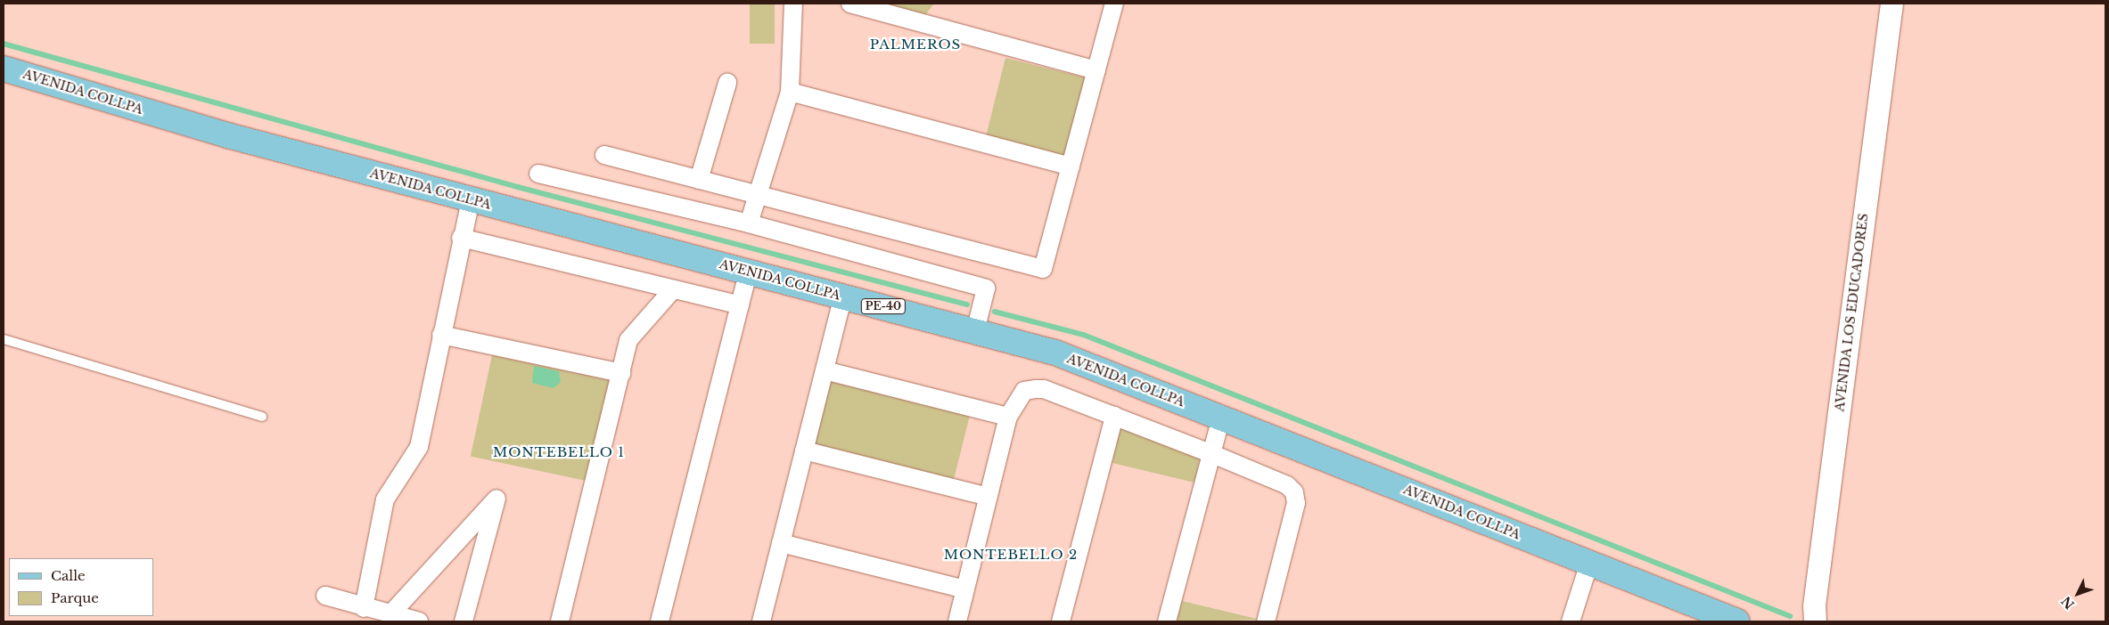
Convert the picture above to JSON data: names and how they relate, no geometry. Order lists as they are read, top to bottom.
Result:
{
  "streets": {
    "main road": ["AVENIDA COLLPA", "PE-40"],
    "street": ["AVENIDA LOS EDUCADORES"]
  },
  "districts": ["PALMEROS", "MONTEBELLO 1", "MONTEBELLO 2"],
  "legend": ["Calle", "Parque"],
  "north": "bottom left"
}
